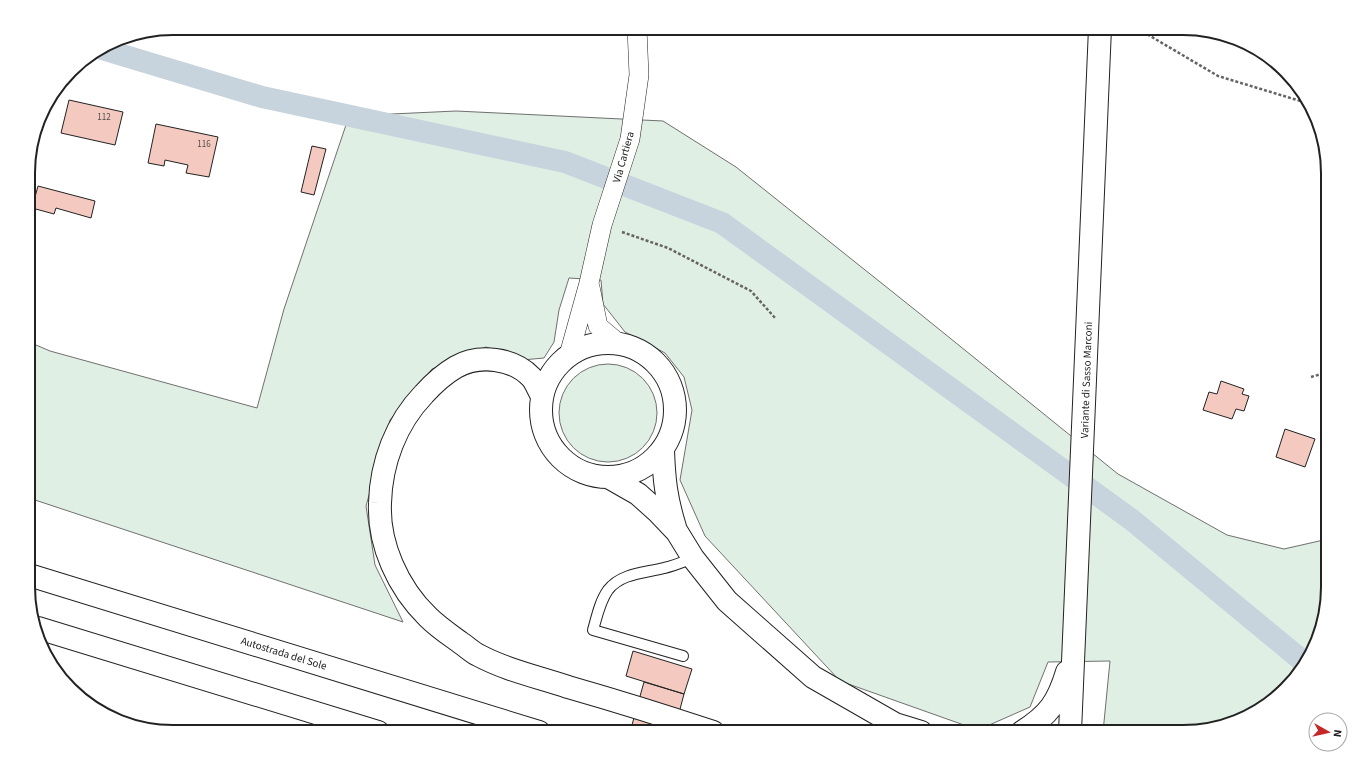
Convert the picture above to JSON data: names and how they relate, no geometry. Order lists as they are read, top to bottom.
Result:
{
  "streets": {
    "highway": ["Variante di Sasso Marconi", "Autostrada del Sole"],
    "street": ["Via Cartiera"]
  },
  "house_numbers": ["112", "116"],
  "north": "right"
}
